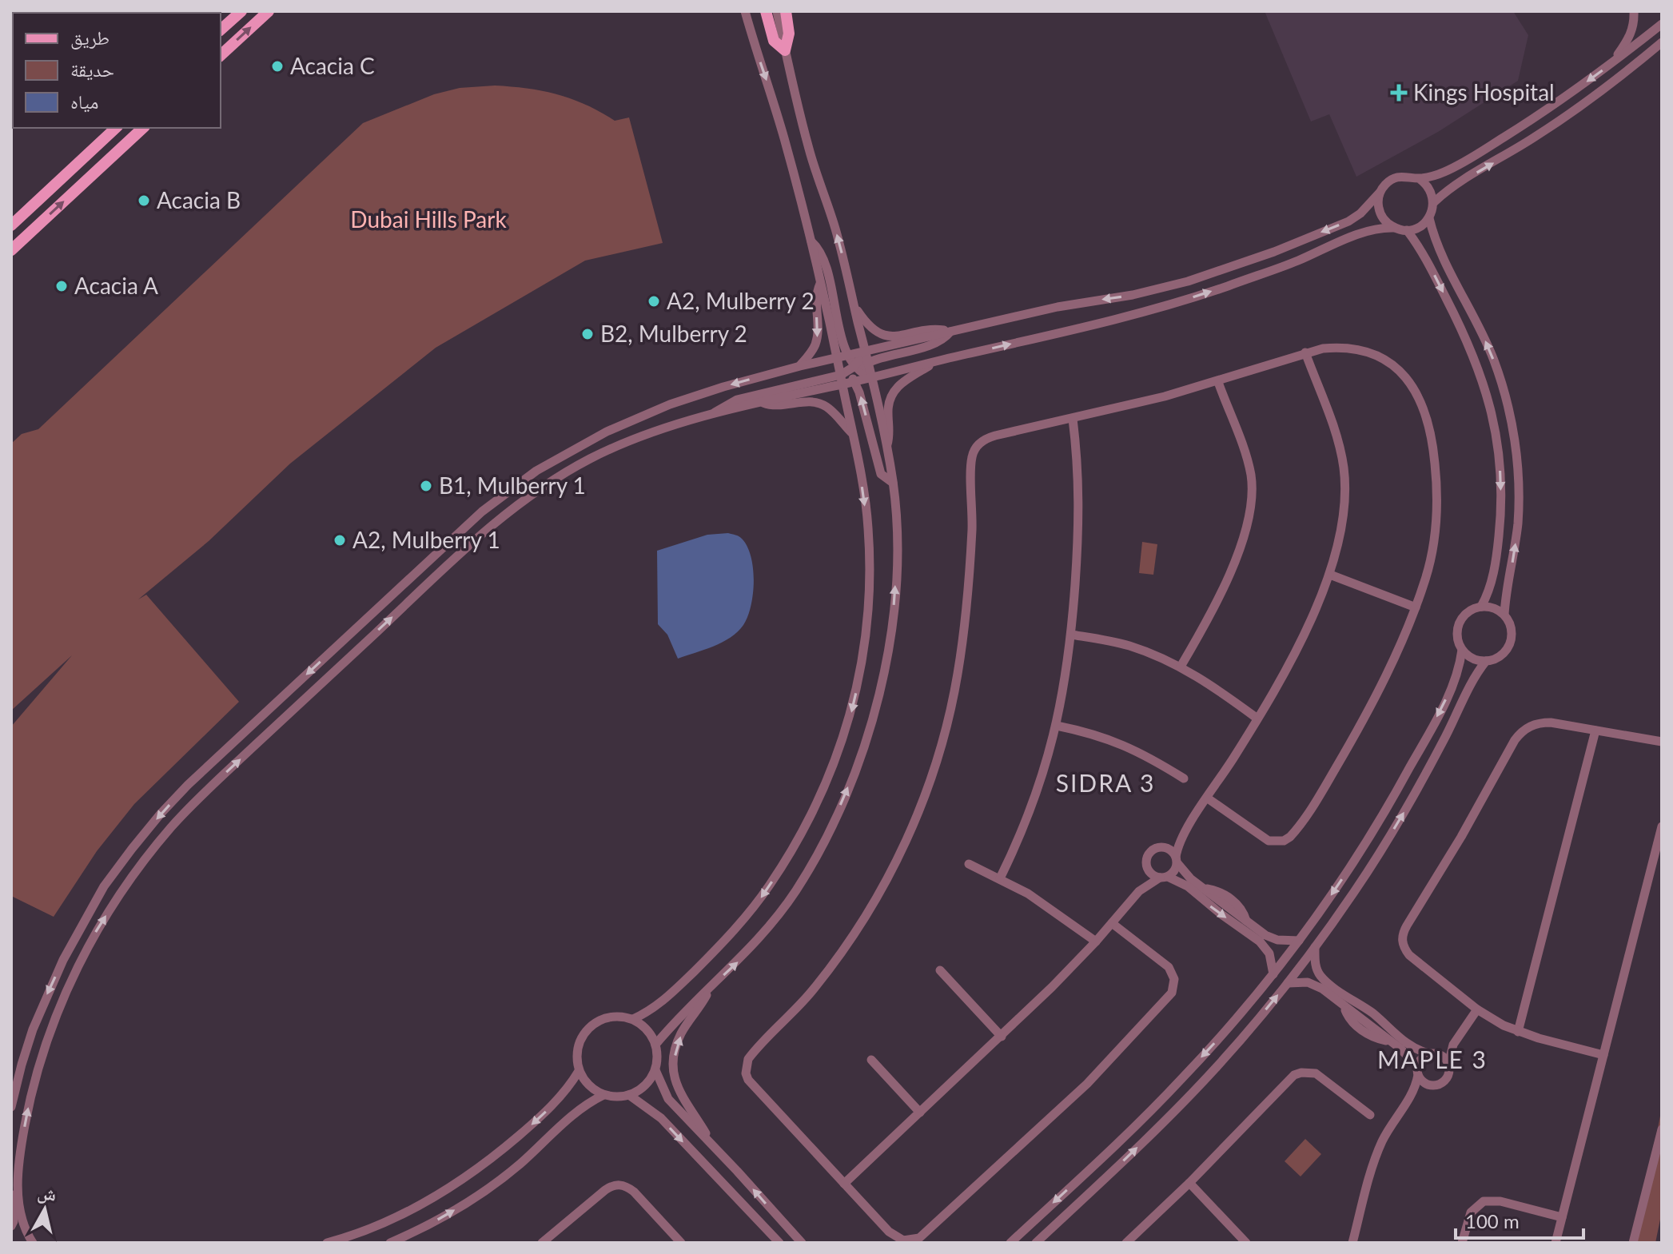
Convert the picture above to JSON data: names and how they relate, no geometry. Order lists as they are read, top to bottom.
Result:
{
  "districts": ["SIDRA 3", "MAPLE 3"],
  "parks": ["Dubai Hills Park"],
  "places": {
    "other": [
      "Acacia C",
      "Acacia B",
      "Acacia A",
      "A2, Mulberry 2",
      "B2, Mulberry 2",
      "B1, Mulberry 1",
      "A2, Mulberry 1"
    ],
    "health": ["Kings Hospital"]
  },
  "legend": ["طريق", "حديقة", "مياه"],
  "scale_bar": "100 m",
  "north": "top"
}
